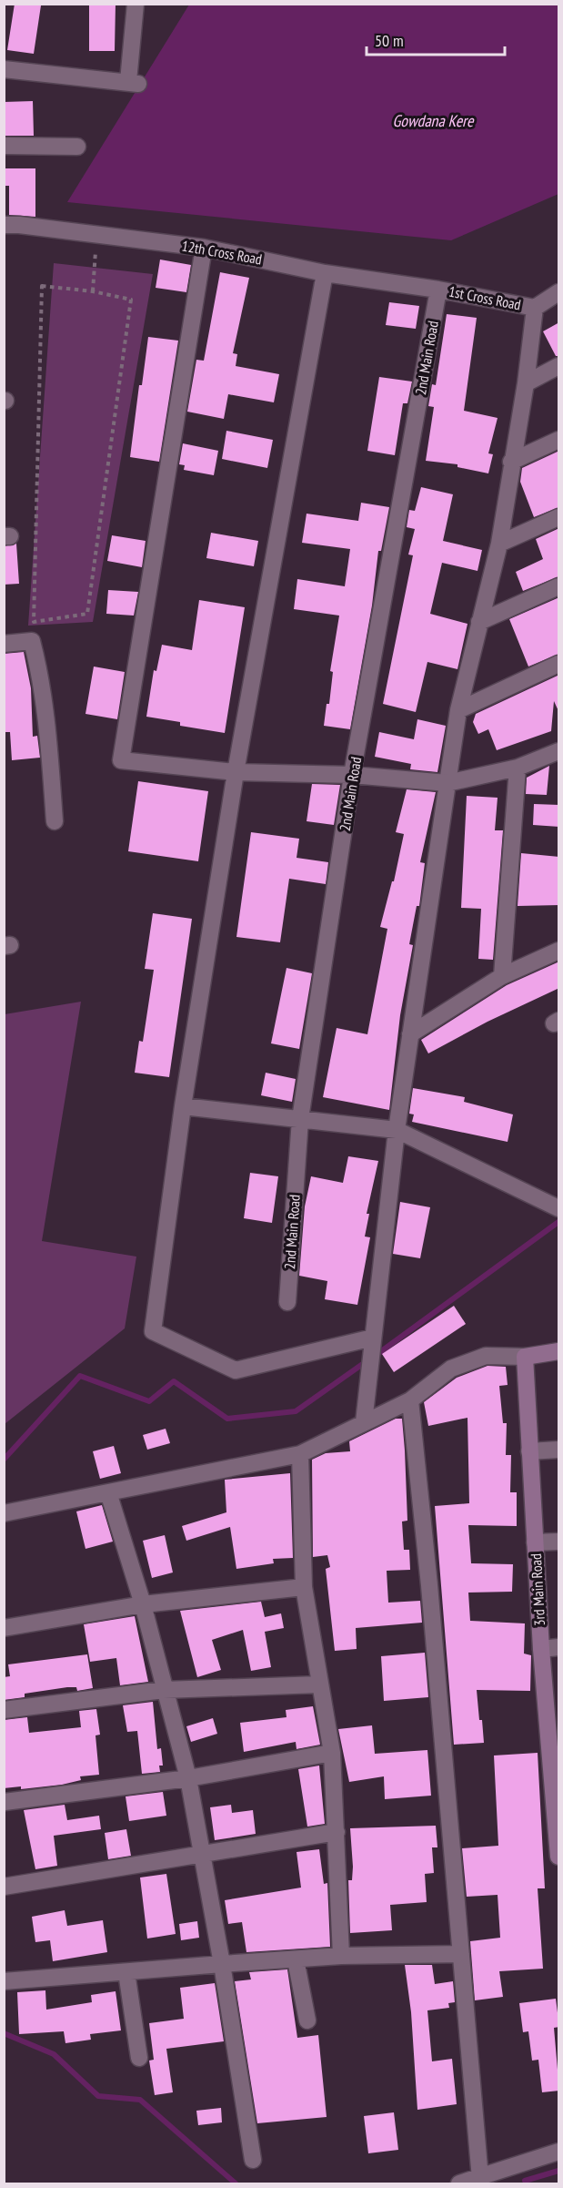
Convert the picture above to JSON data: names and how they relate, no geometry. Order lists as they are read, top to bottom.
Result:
{
  "streets": {
    "street": [
      "12th Cross Road",
      "1st Cross Road",
      "2nd Main Road",
      "3rd Main Road"
    ]
  },
  "crossings": [
    ["12th Cross Road", "1st Cross Road"],
    ["12th Cross Road", "2nd Main Road"],
    ["1st Cross Road", "2nd Main Road"]
  ],
  "water": ["Gowdana Kere"],
  "scale_bar": "50 m"
}
